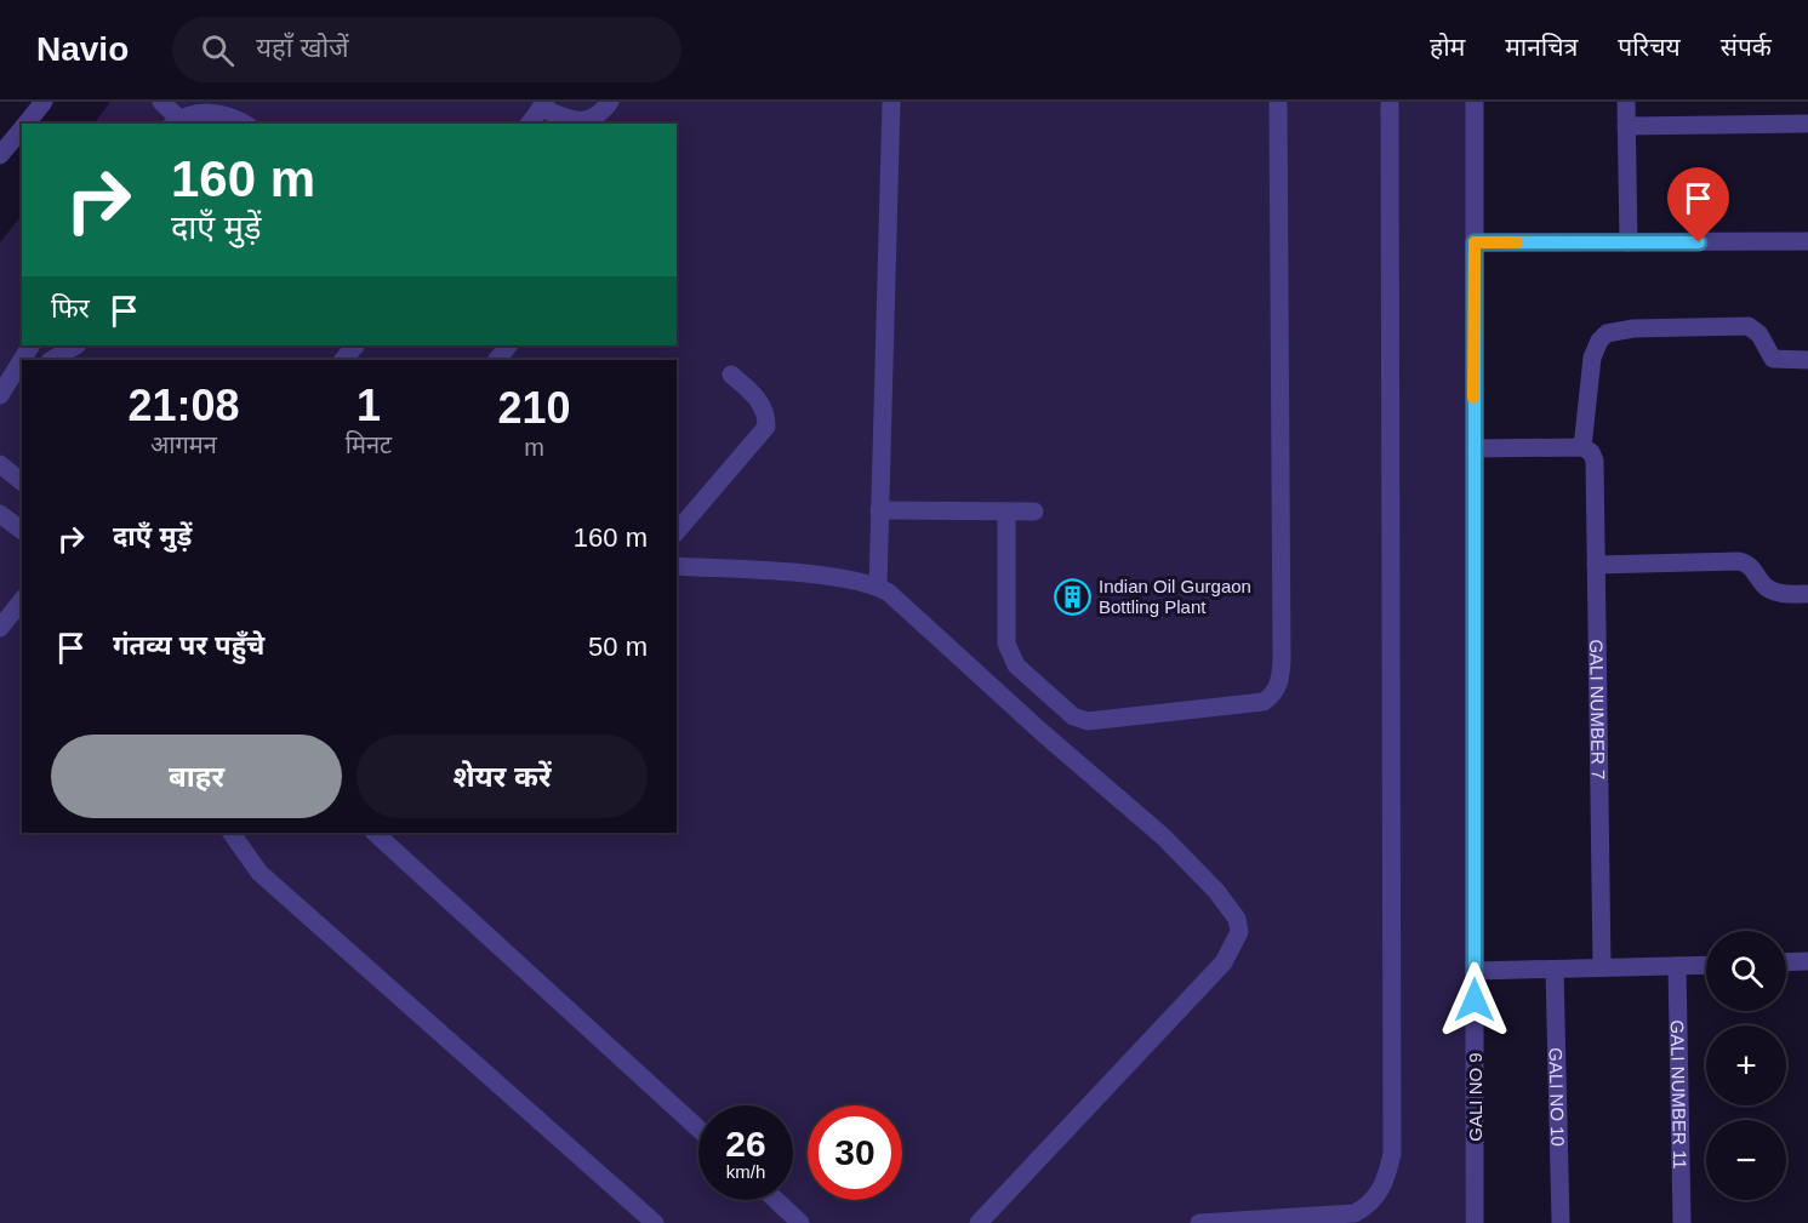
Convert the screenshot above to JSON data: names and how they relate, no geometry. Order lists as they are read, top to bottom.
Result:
{
  "streets": {
    "street": [
      "GALI NUMBER 7",
      "GALI NUMBER 11",
      "GALI NO 10",
      "GALI NO 9"
    ]
  },
  "places": {
    "building": ["Indian Oil Gurgaon Bottling Plant"]
  },
  "page": {
    "header": "Navio",
    "search": "यहाँ खोजें",
    "nav": [
      "होम",
      "मानचित्र",
      "परिचय",
      "संपर्क"
    ],
    "turn": ["160 m", "दाएँ मुड़ें"],
    "then": "फिर",
    "eta": [
      "21:08",
      "आगमन",
      "1",
      "मिनट",
      "210",
      "m"
    ],
    "list": [
      {
        "name": "दाएँ मुड़ें",
        "value": "160 m"
      },
      {
        "name": "गंतव्य पर पहुँचे",
        "value": "50 m"
      }
    ],
    "buttons": ["बाहर", "शेयर करें"],
    "map_buttons": ["+", "−"],
    "speed": "26 km/h",
    "limit": "30"
  }
}
